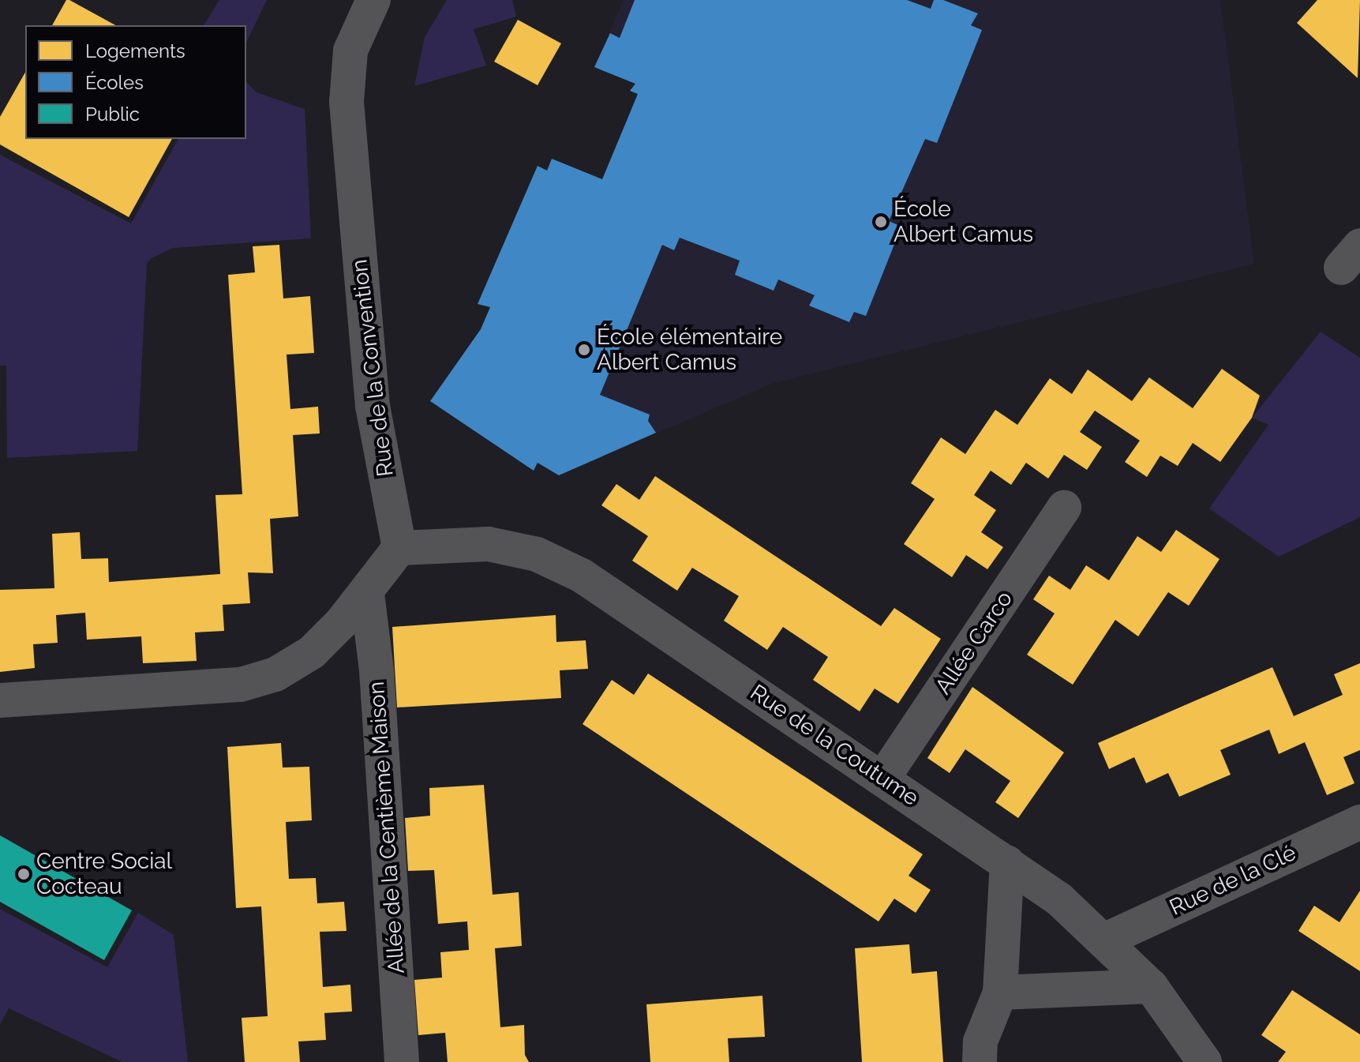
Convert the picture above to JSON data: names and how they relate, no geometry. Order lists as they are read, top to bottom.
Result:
{
  "streets": {
    "street": [
      "Rue de la Convention",
      "Allée Carco",
      "Rue de la Coutume",
      "Allée de la Centième Maison",
      "Rue de la Clé"
    ]
  },
  "crossings": [
    ["Rue de la Convention", "Rue de la Coutume"],
    ["Allée Carco", "Rue de la Coutume"],
    ["Rue de la Coutume", "Rue de la Clé"]
  ],
  "places": ["École Albert Camus", "École élémentaire Albert Camus", "Centre Social Cocteau"],
  "legend": ["Logements", "Écoles", "Public"]
}
